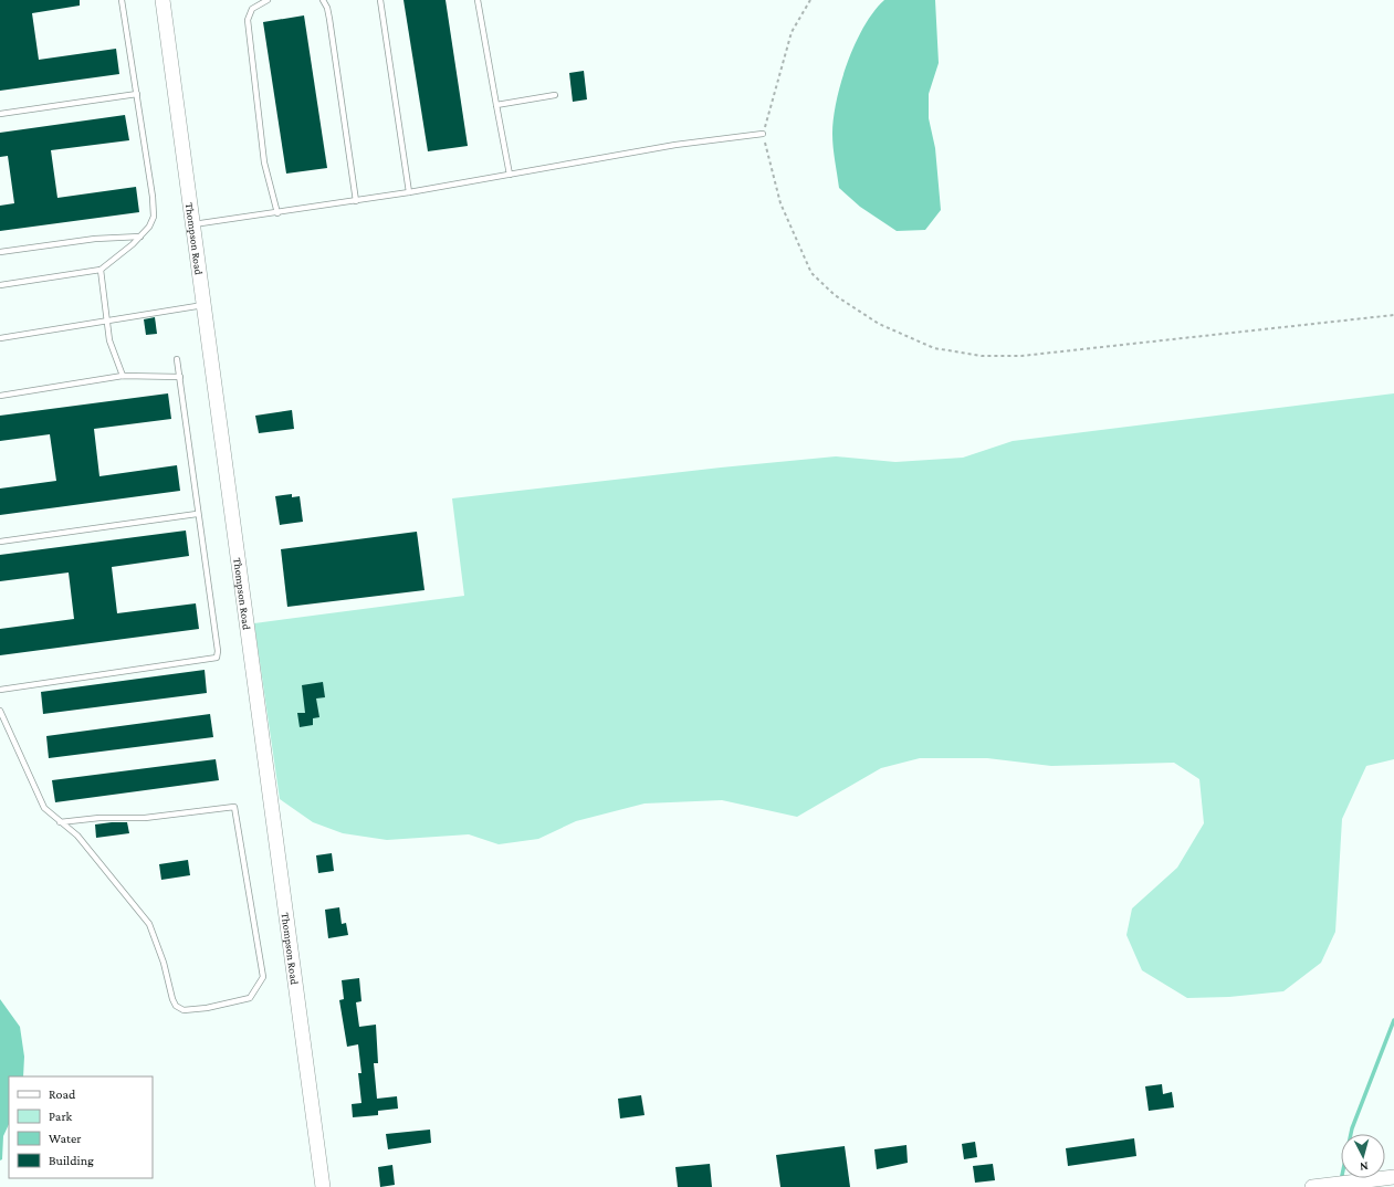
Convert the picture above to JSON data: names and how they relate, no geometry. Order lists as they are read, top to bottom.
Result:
{
  "streets": {
    "main road": ["Thompson Road"]
  },
  "legend": [
    "Road",
    "Park",
    "Water",
    "Building"
  ],
  "north": "bottom"
}
